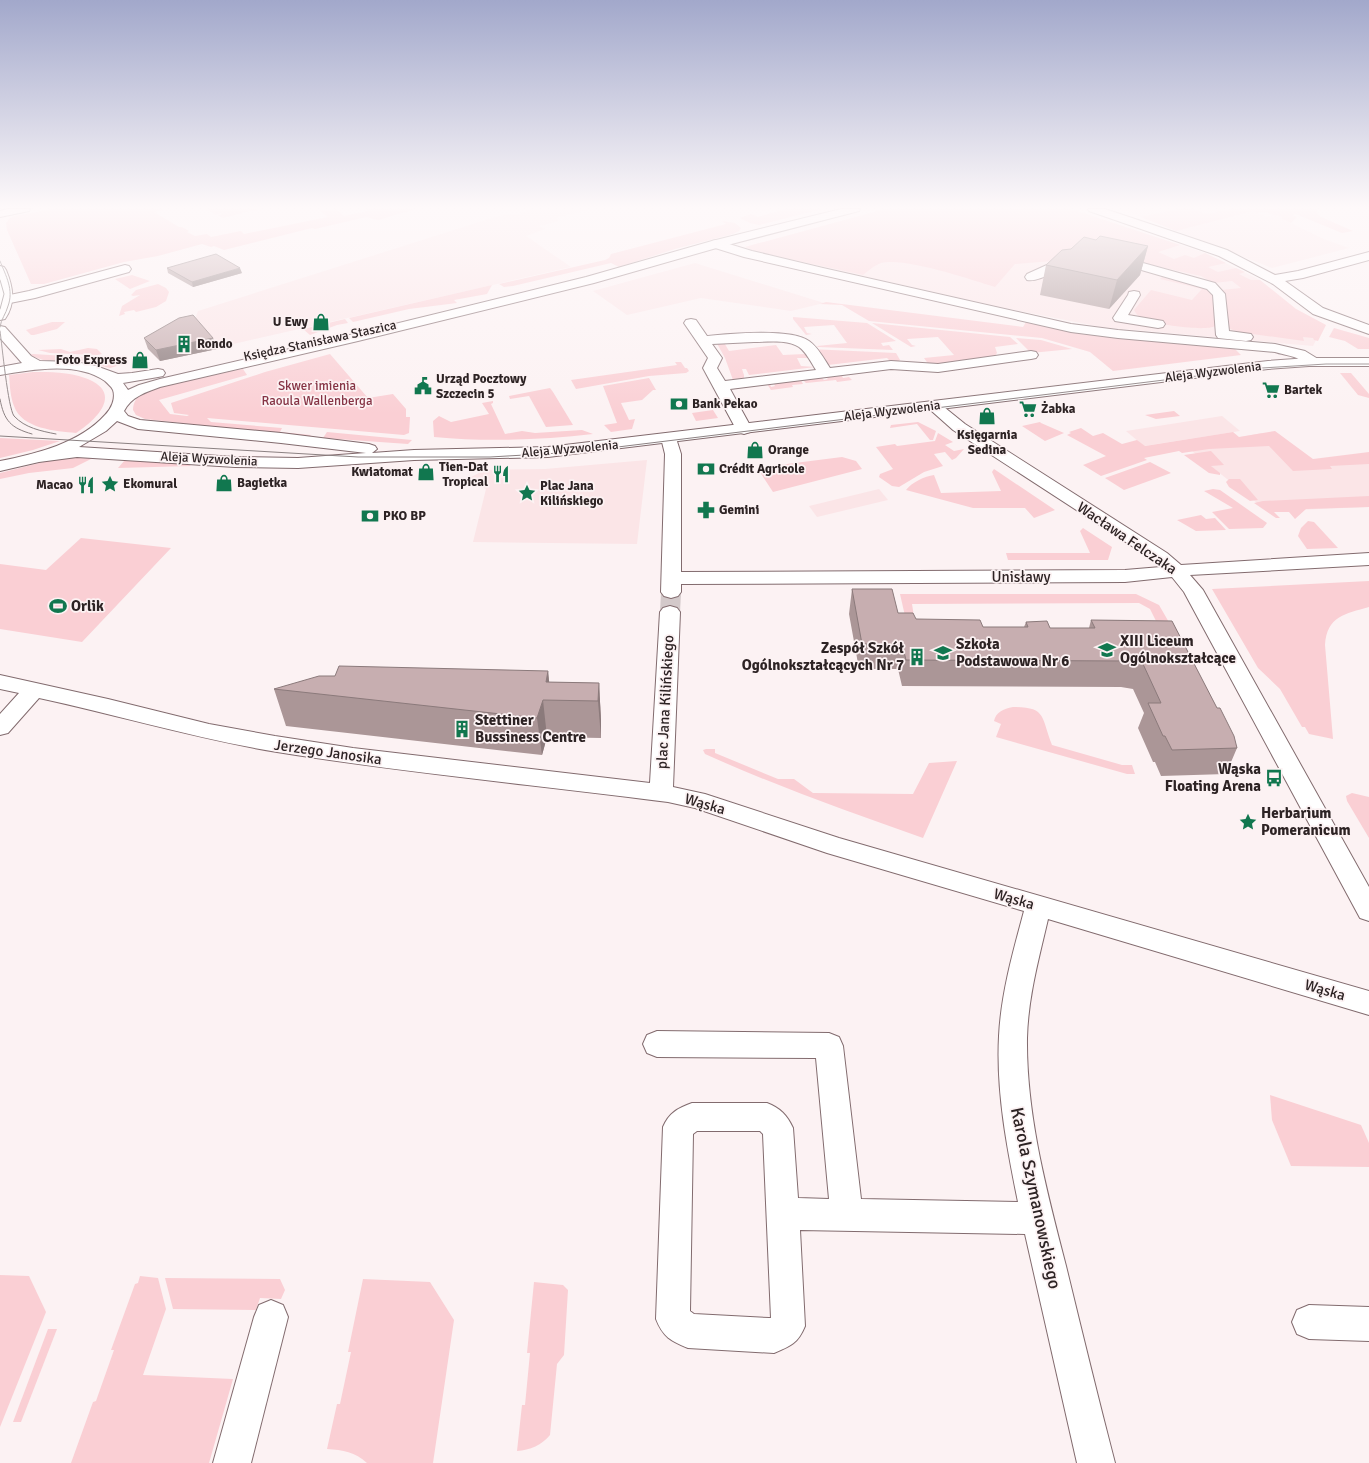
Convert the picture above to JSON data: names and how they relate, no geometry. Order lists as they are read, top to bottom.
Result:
{
  "streets": {
    "street": [
      "Księdza Stanisława Staszica",
      "Aleja Wyzwolenia",
      "Wacława Felczaka",
      "Unisławy",
      "plac Jana Kilińskiego",
      "Jerzego Janosika",
      "Wąska",
      "Karola Szymanowskiego"
    ]
  },
  "crossings": [
    ["Księdza Stanisława Staszica", "Aleja Wyzwolenia"],
    ["Aleja Wyzwolenia", "Wacława Felczaka"],
    ["Aleja Wyzwolenia", "plac Jana Kilińskiego"],
    ["Wacława Felczaka", "Unisławy"],
    ["Unisławy", "plac Jana Kilińskiego"],
    ["plac Jana Kilińskiego", "Jerzego Janosika"],
    ["plac Jana Kilińskiego", "Wąska"],
    ["Jerzego Janosika", "Wąska"],
    ["Wąska", "Karola Szymanowskiego"]
  ],
  "parks": ["Skwer imienia Raoula Wallenberga"],
  "places": {
    "shop": [
      "U Ewy",
      "Foto Express",
      "Księgarnia Sedina",
      "Orange",
      "Kwiatomat",
      "Bagietka"
    ],
    "building": ["Rondo", "Zespół Szkół Ogólnokształcących Nr 7", "Stettiner Bussiness Centre"],
    "public building": ["Urząd Pocztowy Szczecin 5"],
    "supermarket": ["Bartek", "Żabka"],
    "bank": ["Bank Pekao", "Crédit Agricole", "PKO BP"],
    "restaurant": ["Tien-Dat Tropical", "Macao"],
    "place": ["Ekomural", "Plac Jana Kilińskiego", "Herbarium Pomeranicum"],
    "pharmacy": ["Gemini"],
    "sports": ["Orlik"],
    "school or university": ["XIII Liceum Ogólnokształcące", "Szkoła Podstawowa Nr 6"],
    "bus stop": ["Wąska Floating Arena"]
  }
}
